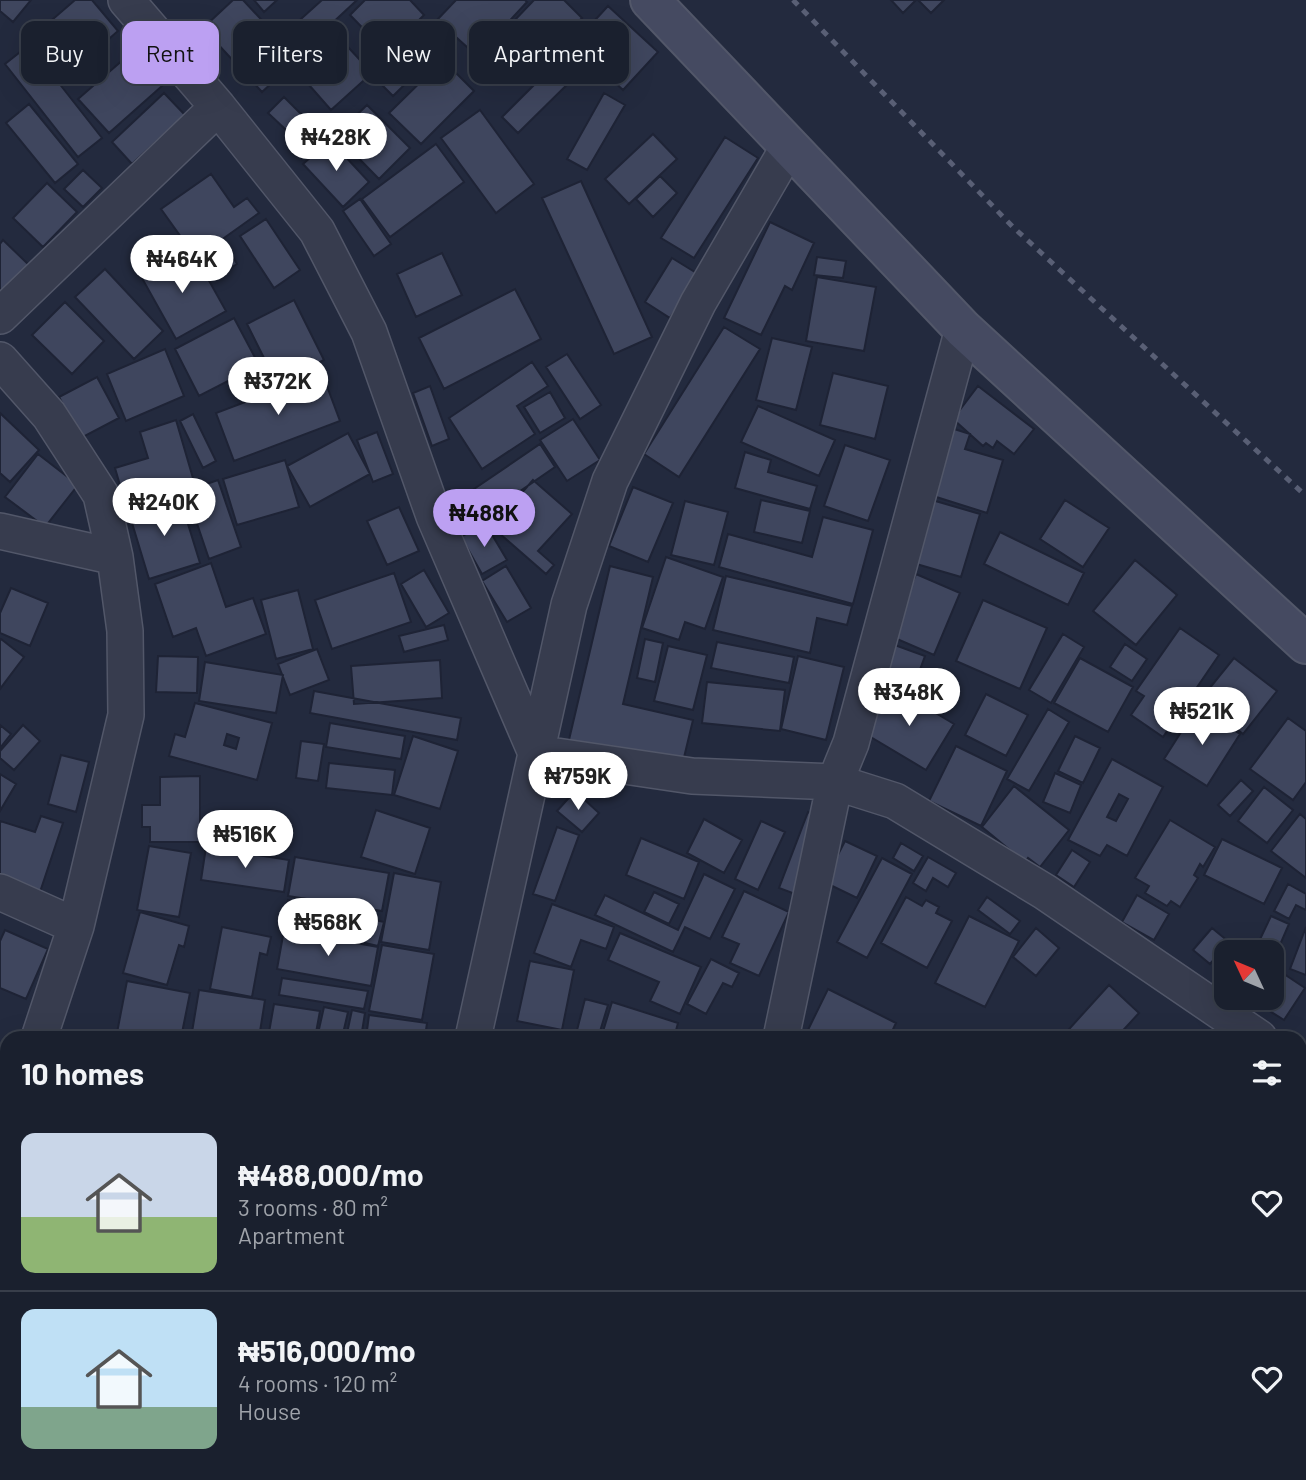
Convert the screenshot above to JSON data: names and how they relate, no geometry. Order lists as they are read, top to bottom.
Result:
{
  "north": "top left",
  "page": {
    "chip": [
      "Buy",
      "Rent",
      "Filters",
      "New",
      "Apartment"
    ],
    "price": [
      "₦428K",
      "₦464K",
      "₦372K",
      "₦240K",
      "₦488K",
      "₦348K",
      "₦521K",
      "₦759K",
      "₦516K",
      "₦568K"
    ],
    "heading": "10 homes",
    "list": [
      {
        "name": "₦488,000/mo",
        "note": "3 rooms · 80 m² · Apartment"
      },
      {
        "name": "₦516,000/mo",
        "note": "4 rooms · 120 m² · House"
      }
    ]
  }
}
